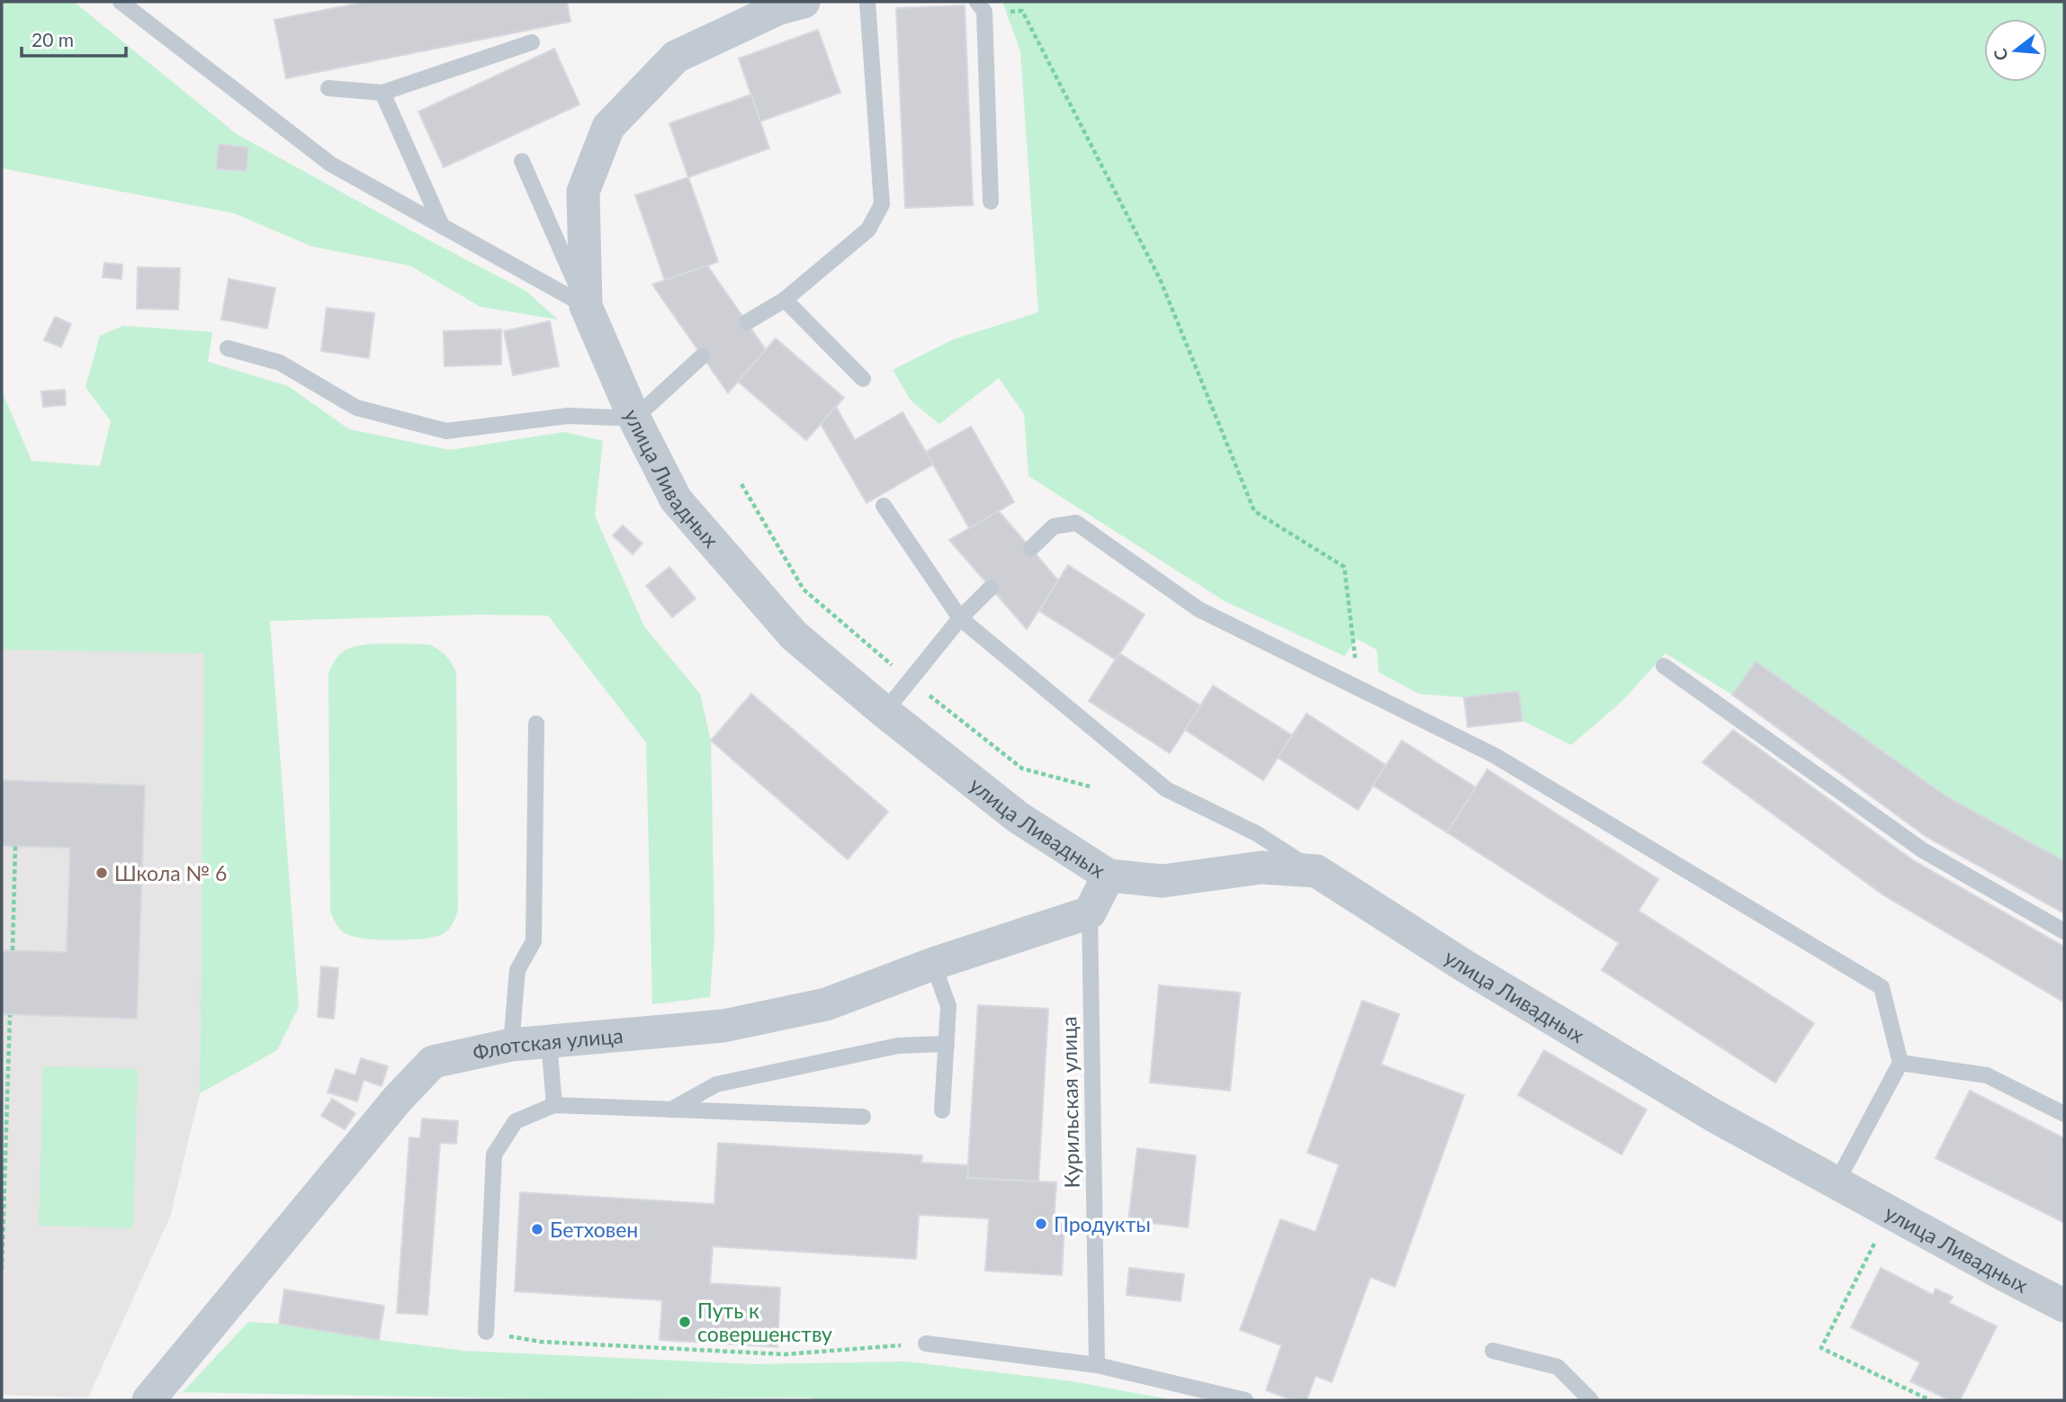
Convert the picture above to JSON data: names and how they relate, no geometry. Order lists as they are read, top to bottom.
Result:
{
  "streets": {
    "street": ["улица Ливадных", "Флотская улица"],
    "lane": ["Курильская улица"]
  },
  "crossings": [
    ["Флотская улица", "Курильская улица"]
  ],
  "places": [
    "Школа № 6",
    "Продукты",
    "Бетховен",
    "Путь к совершенству"
  ],
  "scale_bar": "20 m",
  "north": "left"
}
